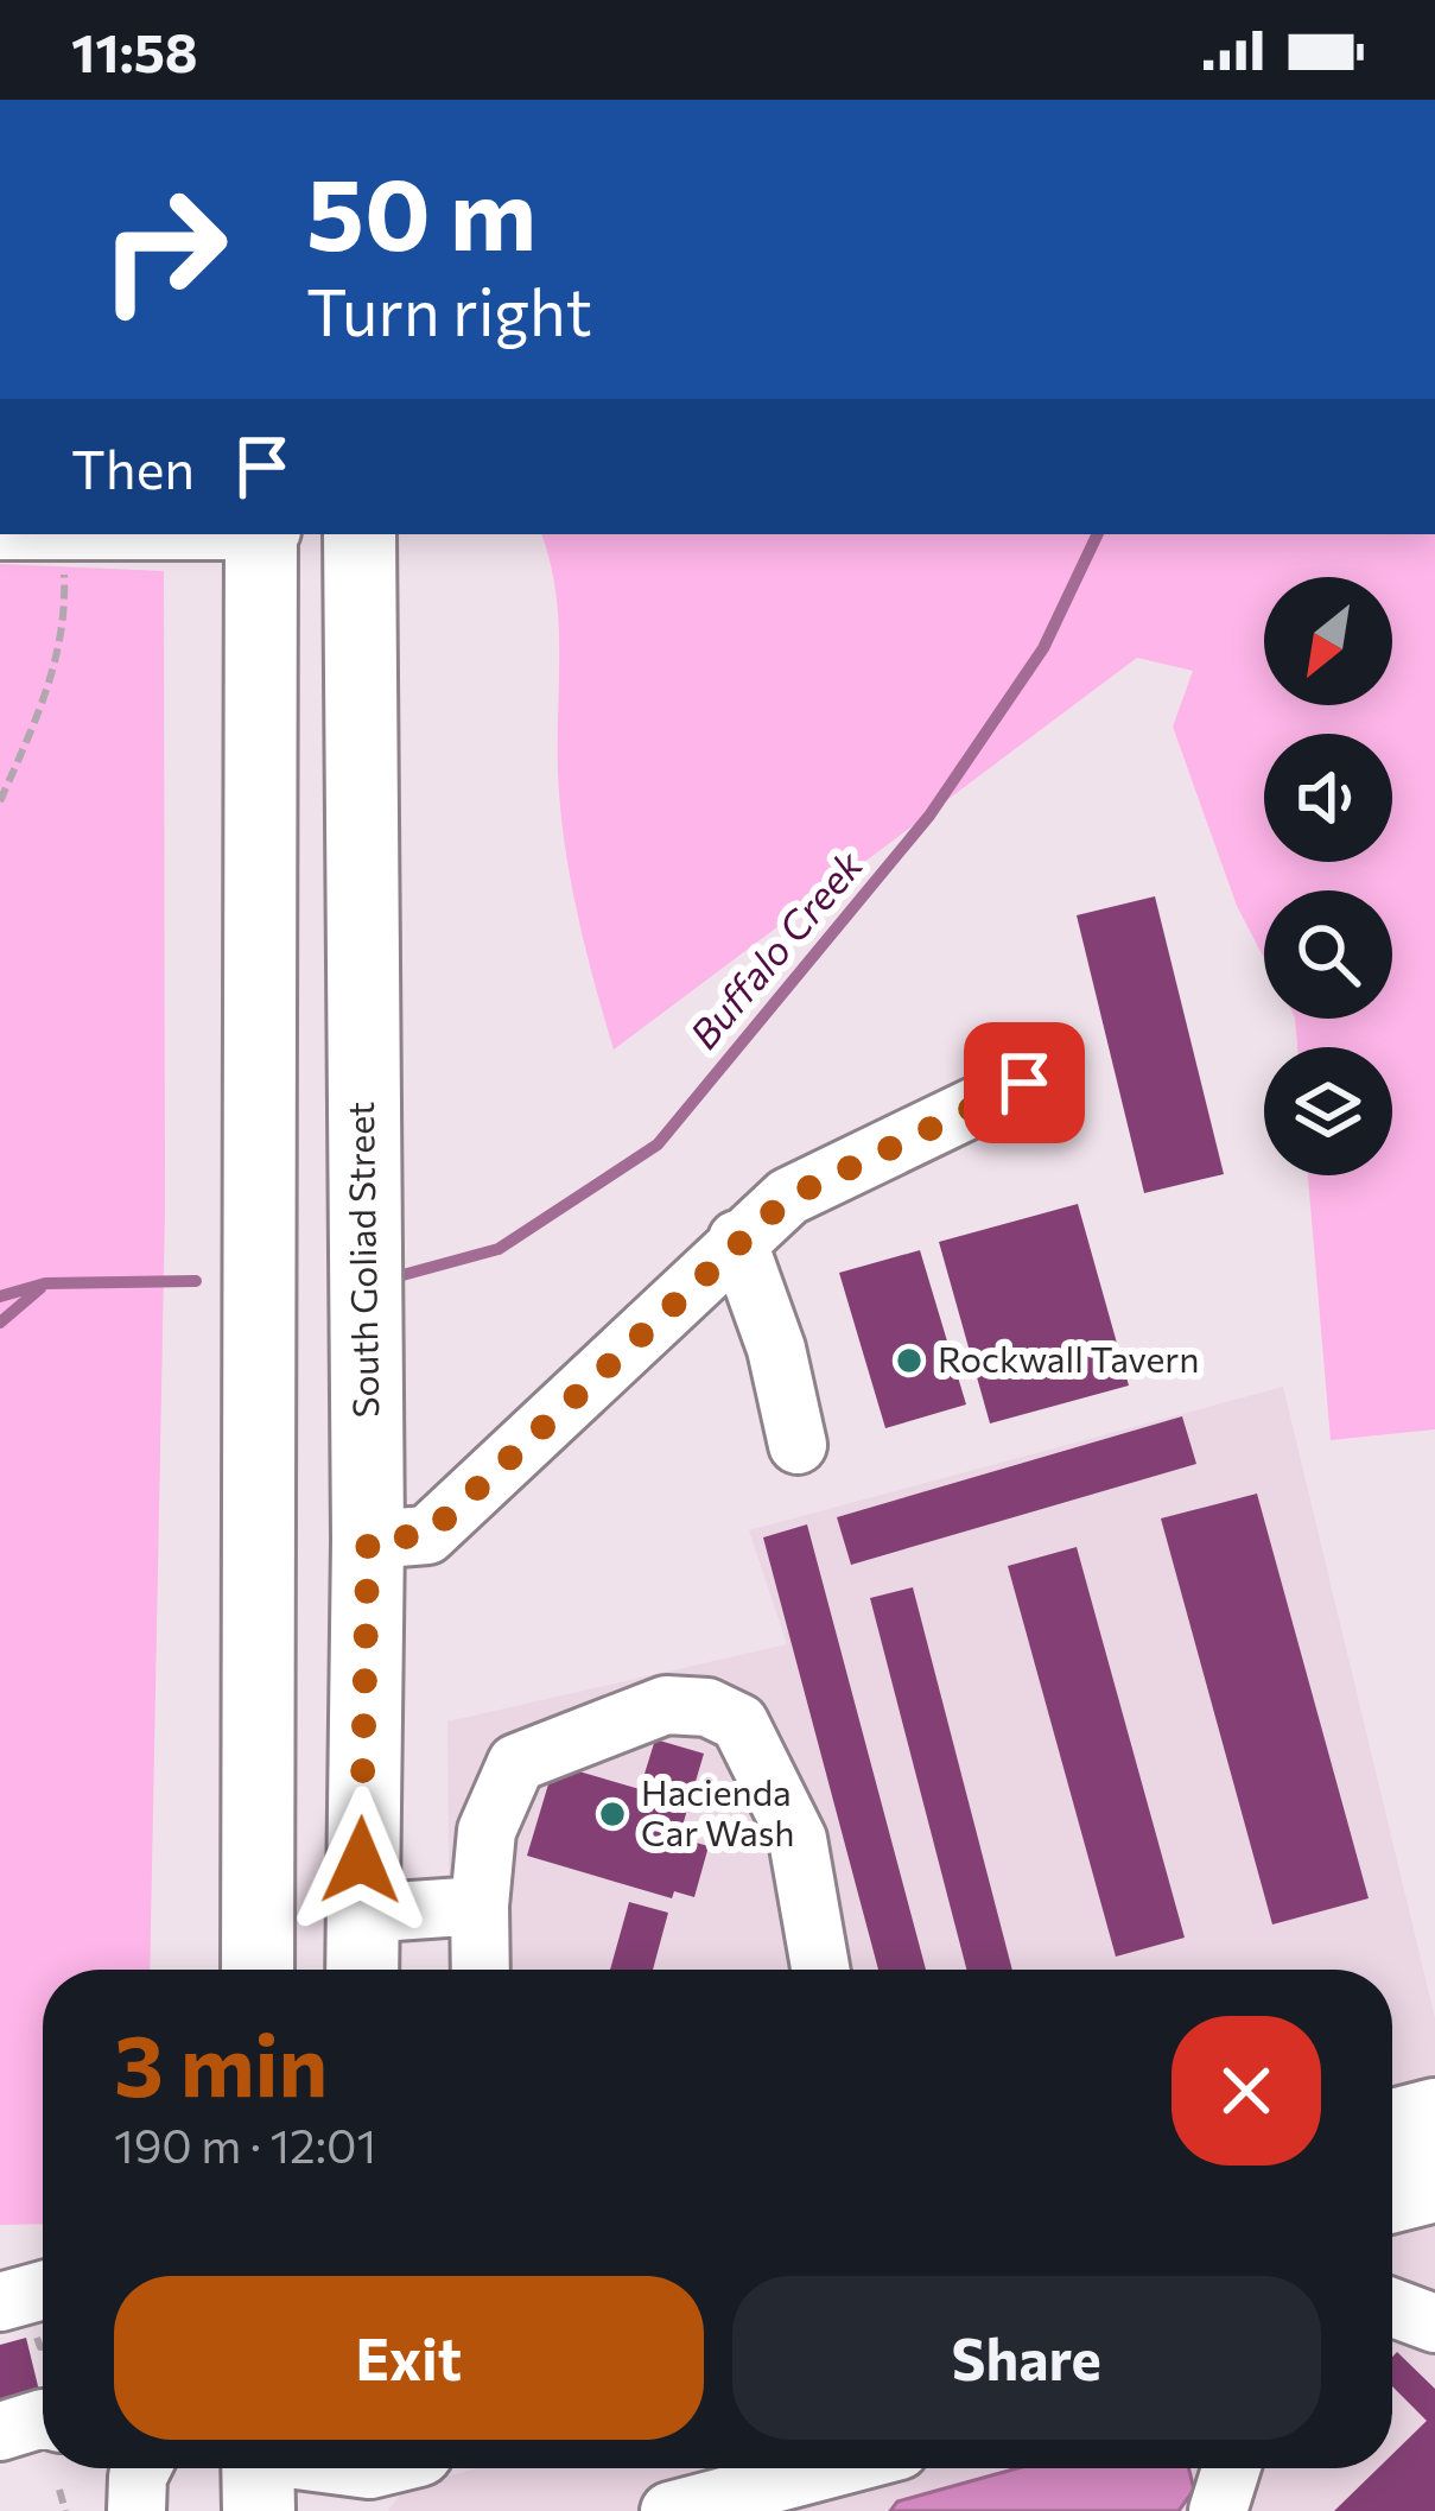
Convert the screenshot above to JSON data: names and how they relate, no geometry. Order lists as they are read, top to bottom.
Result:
{
  "streets": {
    "main road": ["South Goliad Street"]
  },
  "water": ["Buffalo Creek"],
  "places": ["Rockwall Tavern", "Hacienda Car Wash"],
  "north": "bottom left",
  "page": {
    "status": "11:58",
    "turn": ["50 m", "Turn right"],
    "then": "Then",
    "heading": ["3 min", "190 m · 12:01"],
    "buttons": ["Exit", "Share"]
  }
}
